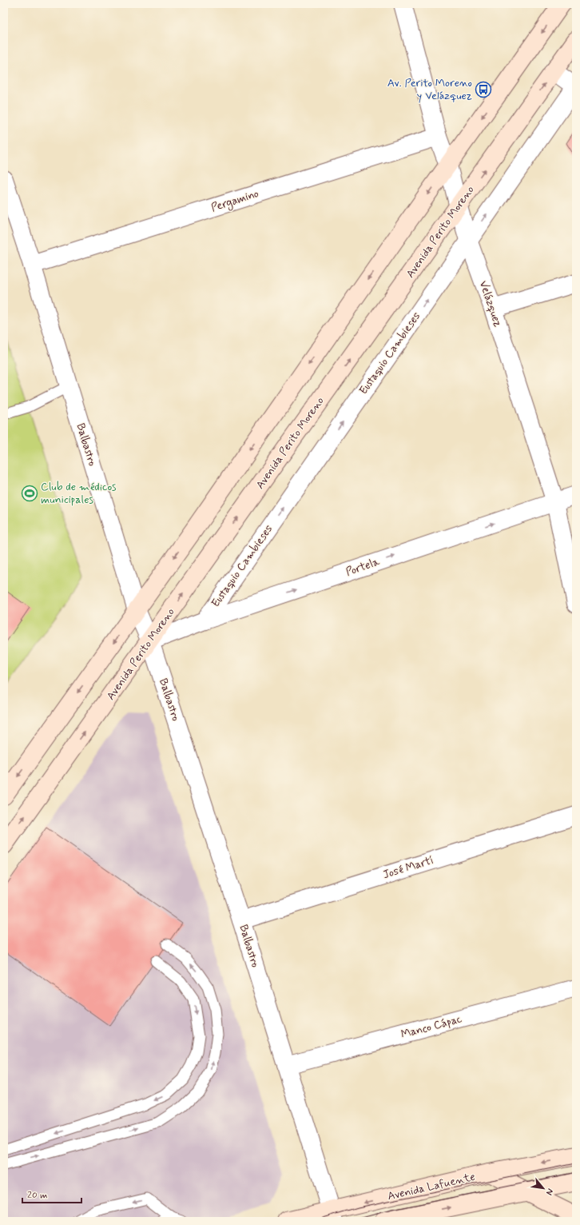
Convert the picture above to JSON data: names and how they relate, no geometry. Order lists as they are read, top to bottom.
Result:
{
  "streets": {
    "main road": ["Avenida Perito Moreno", "Avenida Lafuente"],
    "street": [
      "Pergamino",
      "Velázquez",
      "Eustaquio Cambieses",
      "Balbastro",
      "Portela",
      "José Martí",
      "Manco Cápac"
    ]
  },
  "crossings": [
    ["Pergamino", "Velázquez"],
    ["Pergamino", "Balbastro"],
    ["Avenida Perito Moreno", "Velázquez"],
    ["Avenida Perito Moreno", "Balbastro"],
    ["Avenida Perito Moreno", "Portela"],
    ["Velázquez", "Eustaquio Cambieses"],
    ["Velázquez", "Portela"],
    ["Eustaquio Cambieses", "Portela"],
    ["Balbastro", "Portela"],
    ["Balbastro", "José Martí"],
    ["Balbastro", "Manco Cápac"],
    ["Balbastro", "Avenida Lafuente"]
  ],
  "one_way": ["Eustaquio Cambieses", "Portela"],
  "places": {
    "bus stop": ["Av. Perito Moreno y Velázquez"],
    "sports": ["Club de médicos municipales"]
  },
  "scale_bar": "20 m",
  "north": "bottom right"
}
